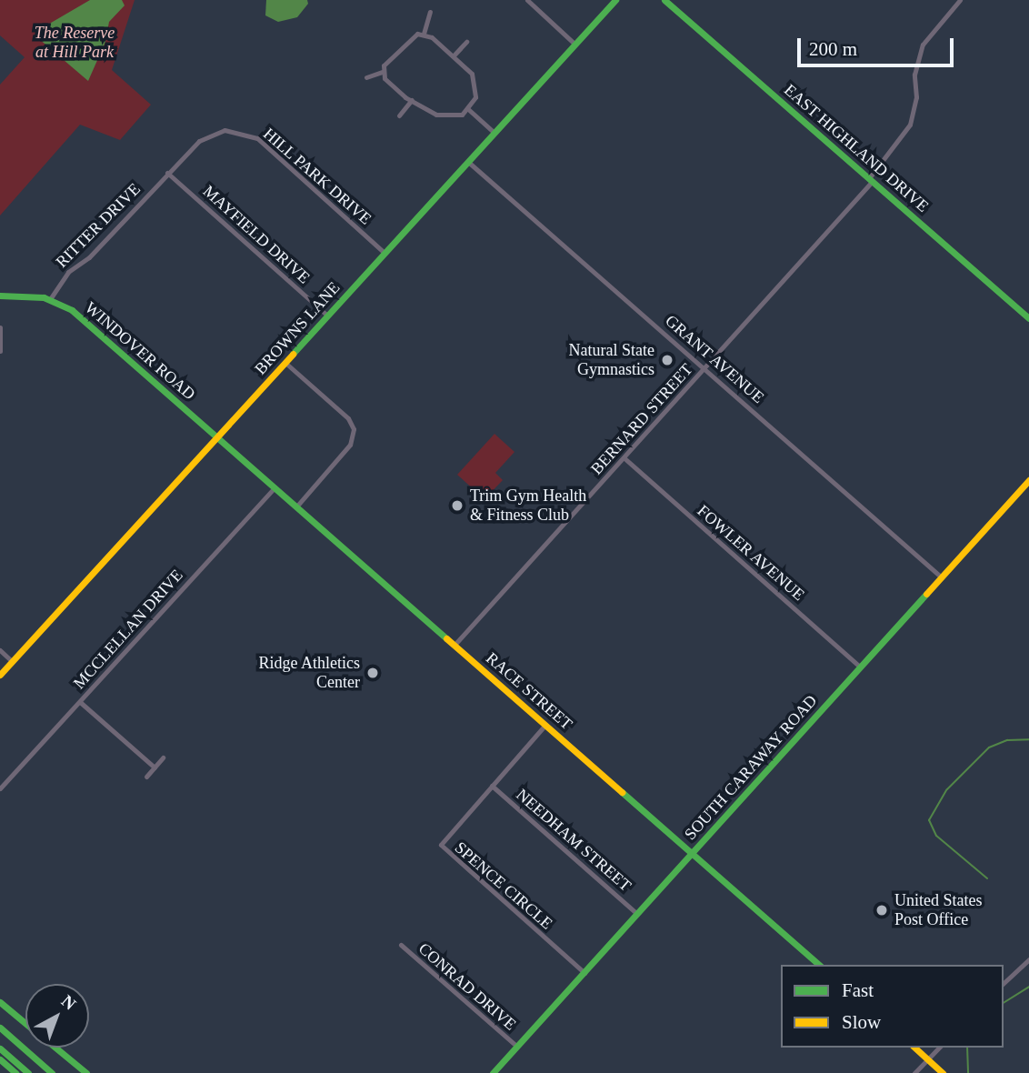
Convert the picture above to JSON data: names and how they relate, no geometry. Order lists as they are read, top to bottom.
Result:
{
  "streets": {
    "main road": [
      "EAST HIGHLAND DRIVE",
      "BROWNS LANE",
      "WINDOVER ROAD",
      "RACE STREET",
      "SOUTH CARAWAY ROAD"
    ],
    "street": [
      "HILL PARK DRIVE",
      "RITTER DRIVE",
      "MAYFIELD DRIVE",
      "GRANT AVENUE",
      "BERNARD STREET",
      "FOWLER AVENUE",
      "MCCLELLAN DRIVE",
      "NEEDHAM STREET",
      "SPENCE CIRCLE",
      "CONRAD DRIVE"
    ]
  },
  "crossings": [
    ["EAST HIGHLAND DRIVE", "BERNARD STREET"],
    ["HILL PARK DRIVE", "RITTER DRIVE"],
    ["HILL PARK DRIVE", "MAYFIELD DRIVE"],
    ["HILL PARK DRIVE", "BROWNS LANE"],
    ["RITTER DRIVE", "MAYFIELD DRIVE"],
    ["RITTER DRIVE", "WINDOVER ROAD"],
    ["MAYFIELD DRIVE", "BROWNS LANE"],
    ["BROWNS LANE", "WINDOVER ROAD"],
    ["BROWNS LANE", "GRANT AVENUE"],
    ["BROWNS LANE", "RACE STREET"],
    ["WINDOVER ROAD", "RACE STREET"],
    ["GRANT AVENUE", "BERNARD STREET"],
    ["GRANT AVENUE", "SOUTH CARAWAY ROAD"],
    ["BERNARD STREET", "FOWLER AVENUE"],
    ["BERNARD STREET", "RACE STREET"],
    ["FOWLER AVENUE", "SOUTH CARAWAY ROAD"],
    ["MCCLELLAN DRIVE", "RACE STREET"],
    ["RACE STREET", "SOUTH CARAWAY ROAD"],
    ["RACE STREET", "SPENCE CIRCLE"],
    ["SOUTH CARAWAY ROAD", "NEEDHAM STREET"],
    ["SOUTH CARAWAY ROAD", "SPENCE CIRCLE"],
    ["SOUTH CARAWAY ROAD", "CONRAD DRIVE"],
    ["NEEDHAM STREET", "SPENCE CIRCLE"]
  ],
  "parks": ["The Reserve at Hill Park"],
  "places": [
    "Natural State Gymnastics",
    "Trim Gym Health & Fitness Club",
    "Ridge Athletics Center",
    "United States Post Office"
  ],
  "legend": ["Fast", "Slow"],
  "scale_bar": "200 m",
  "north": "top right"
}
